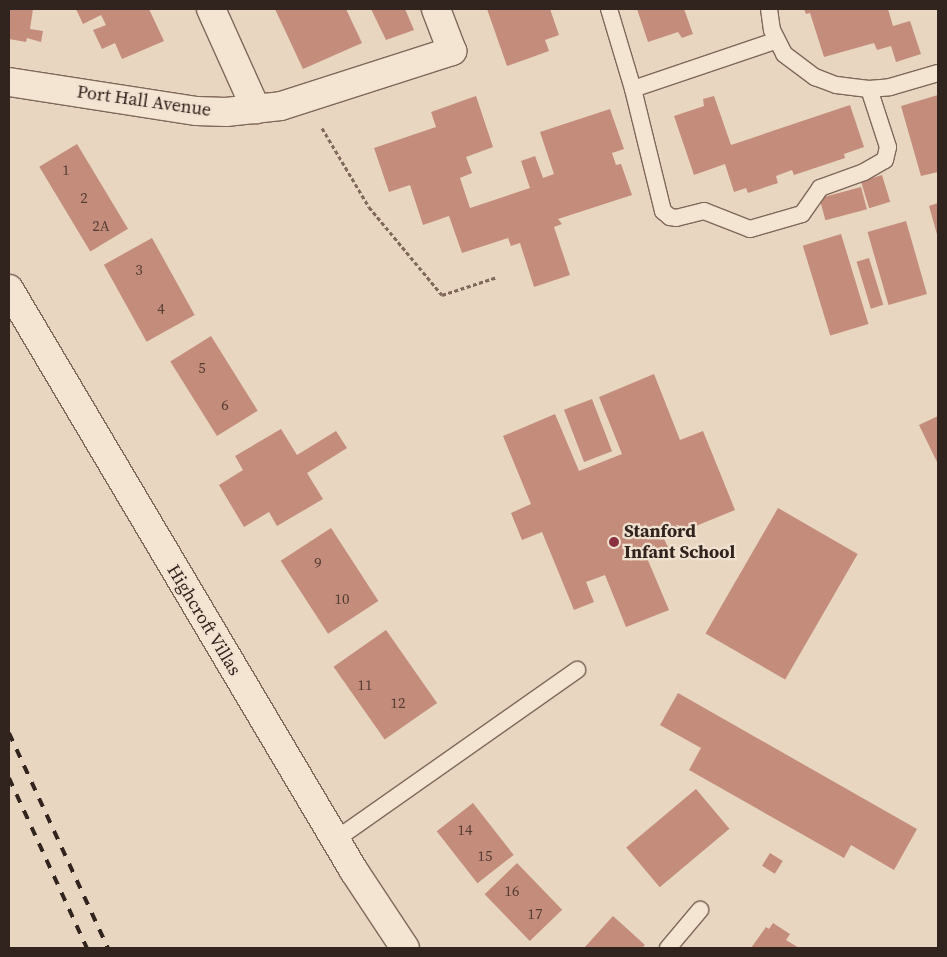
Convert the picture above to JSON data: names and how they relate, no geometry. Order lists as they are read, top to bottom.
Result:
{
  "streets": {
    "street": ["Port Hall Avenue", "Highcroft Villas"]
  },
  "places": ["Stanford Infant School"],
  "house_numbers": [
    "1",
    "2",
    "2A",
    "3",
    "4",
    "5",
    "6",
    "9",
    "10",
    "11",
    "12",
    "14",
    "15",
    "16",
    "17"
  ]
}
